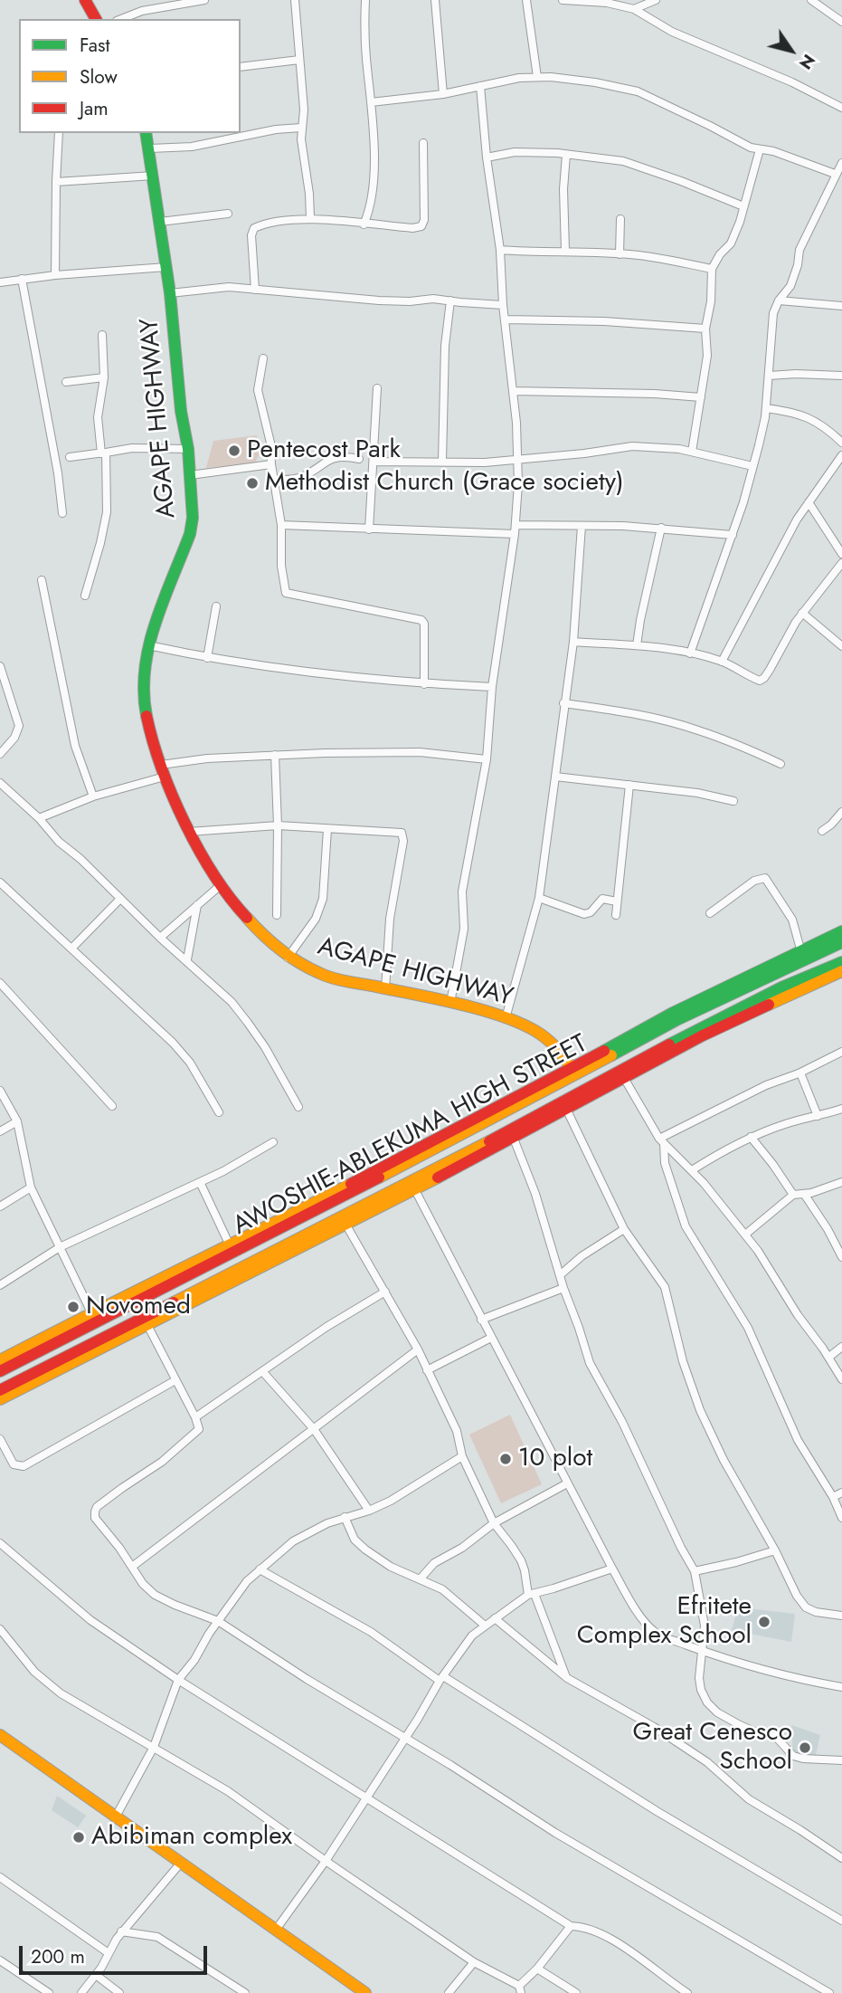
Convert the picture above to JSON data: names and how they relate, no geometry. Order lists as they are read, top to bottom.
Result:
{
  "streets": {
    "street": ["AGAPE HIGHWAY", "AWOSHIE-ABLEKUMA HIGH STREET"]
  },
  "crossings": [
    ["AGAPE HIGHWAY", "AWOSHIE-ABLEKUMA HIGH STREET"]
  ],
  "places": [
    "Pentecost Park",
    "Methodist Church (Grace society)",
    "Novomed",
    "10 plot",
    "Efritete Complex School",
    "Great Cenesco School",
    "Abibiman complex"
  ],
  "legend": ["Fast", "Slow", "Jam"],
  "scale_bar": "200 m",
  "north": "bottom right"
}
